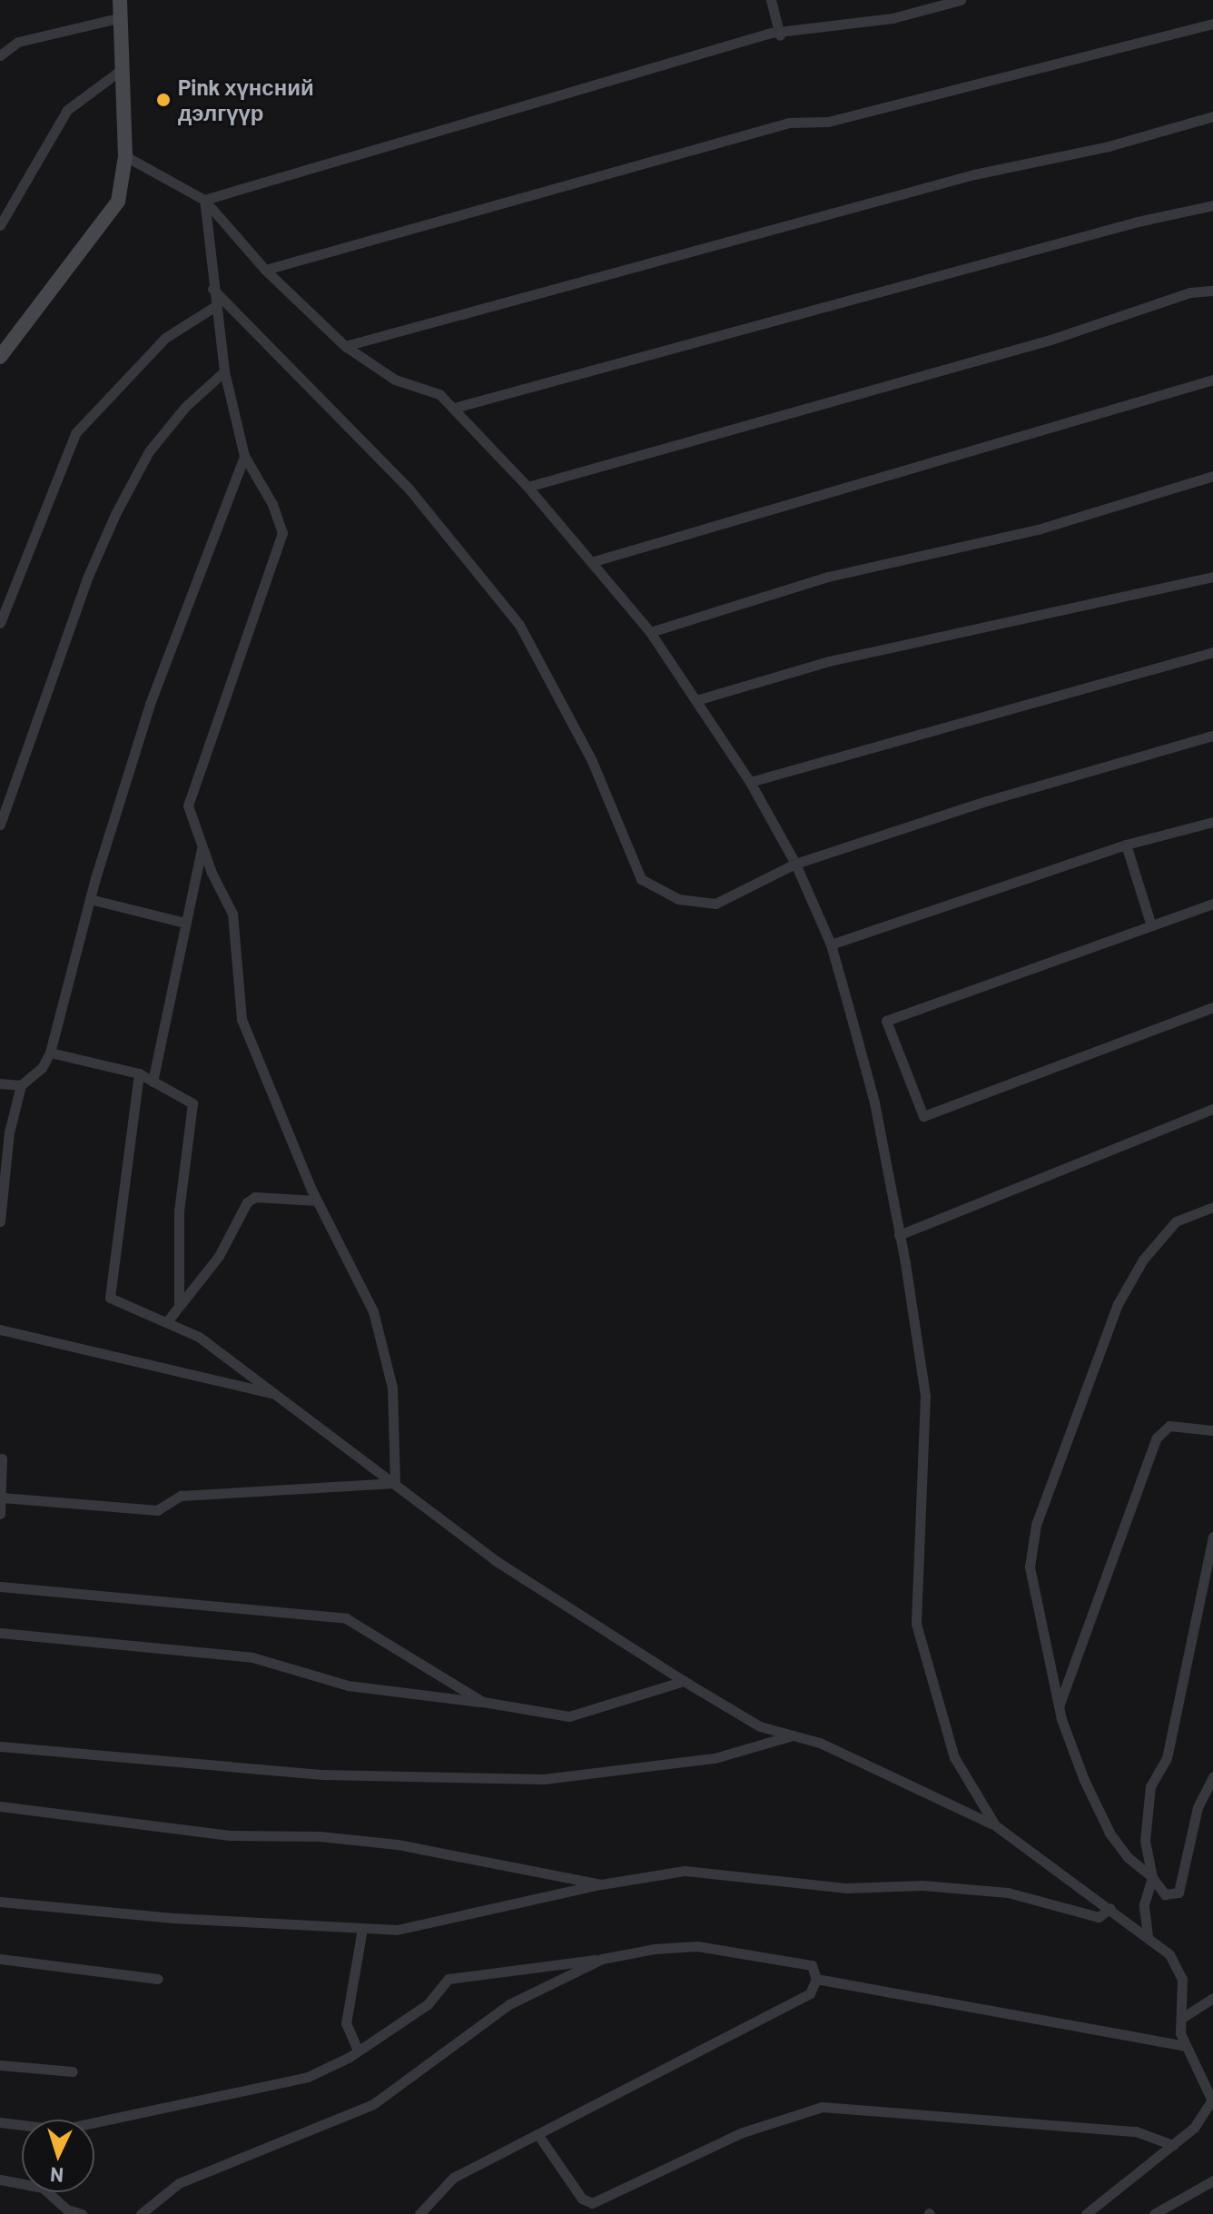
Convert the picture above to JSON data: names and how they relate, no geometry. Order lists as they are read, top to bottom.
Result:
{
  "places": ["Pink хүнсний дэлгүүр"],
  "north": "bottom"
}
